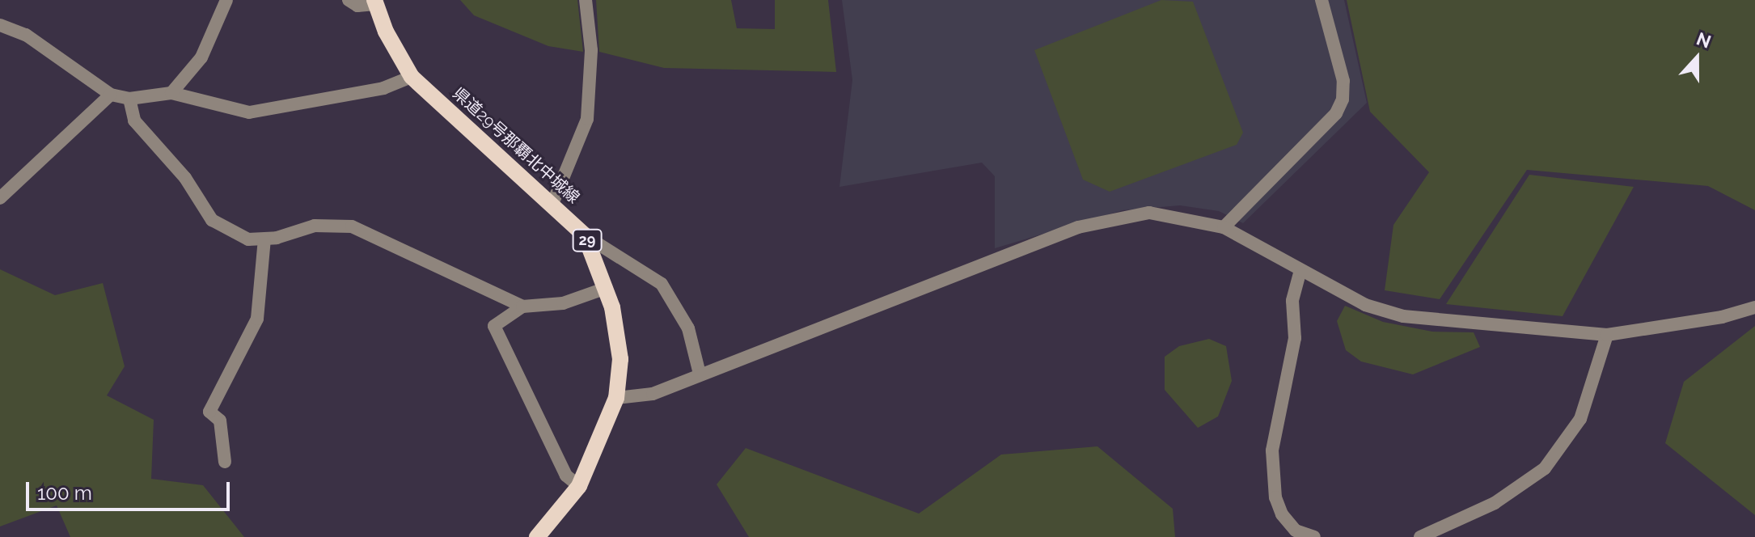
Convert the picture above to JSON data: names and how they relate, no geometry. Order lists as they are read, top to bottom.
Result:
{
  "streets": {
    "main road": ["県道29号那覇北中城線", "29"]
  },
  "scale_bar": "100 m",
  "north": "top"
}
